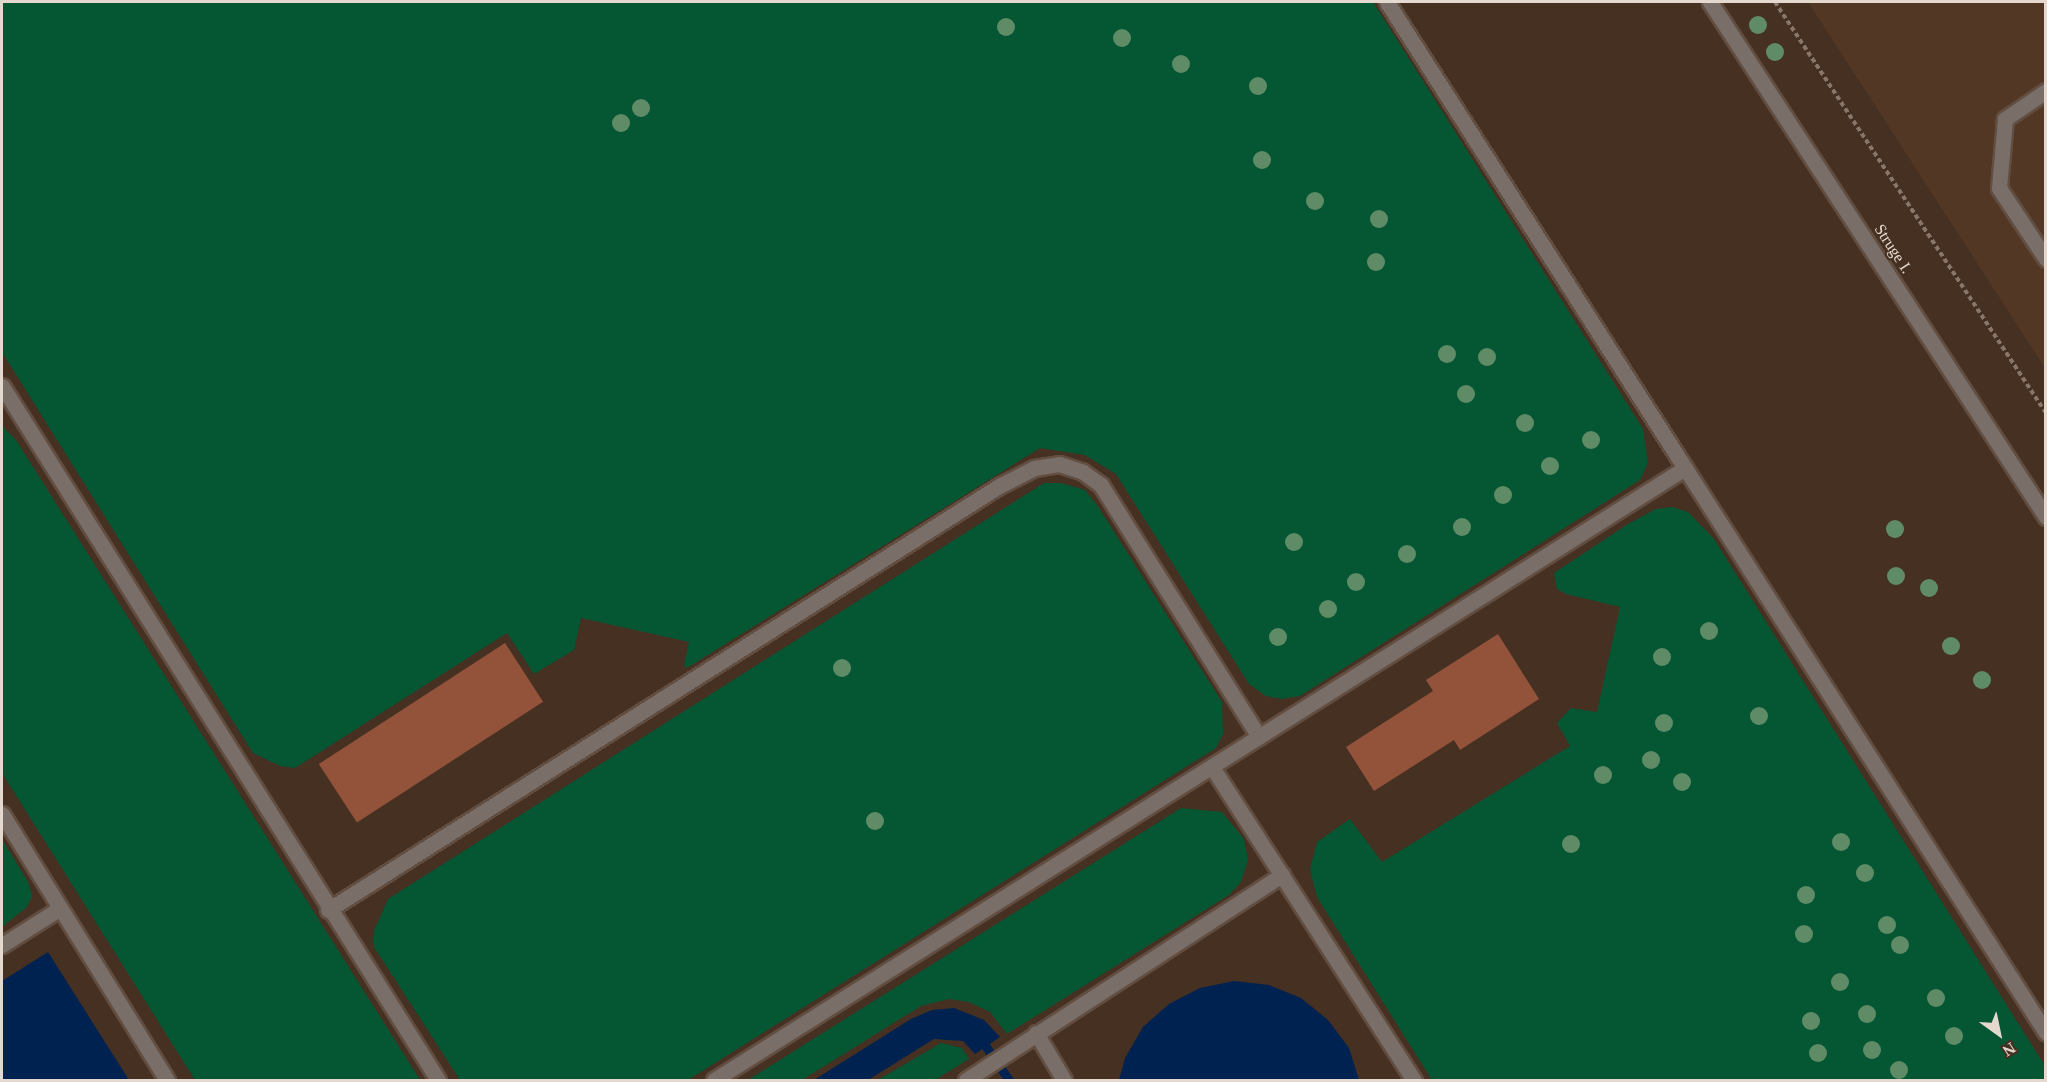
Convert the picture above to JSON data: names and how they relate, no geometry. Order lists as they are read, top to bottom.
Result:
{
  "streets": {
    "street": ["Struge I."]
  },
  "north": "bottom right"
}
